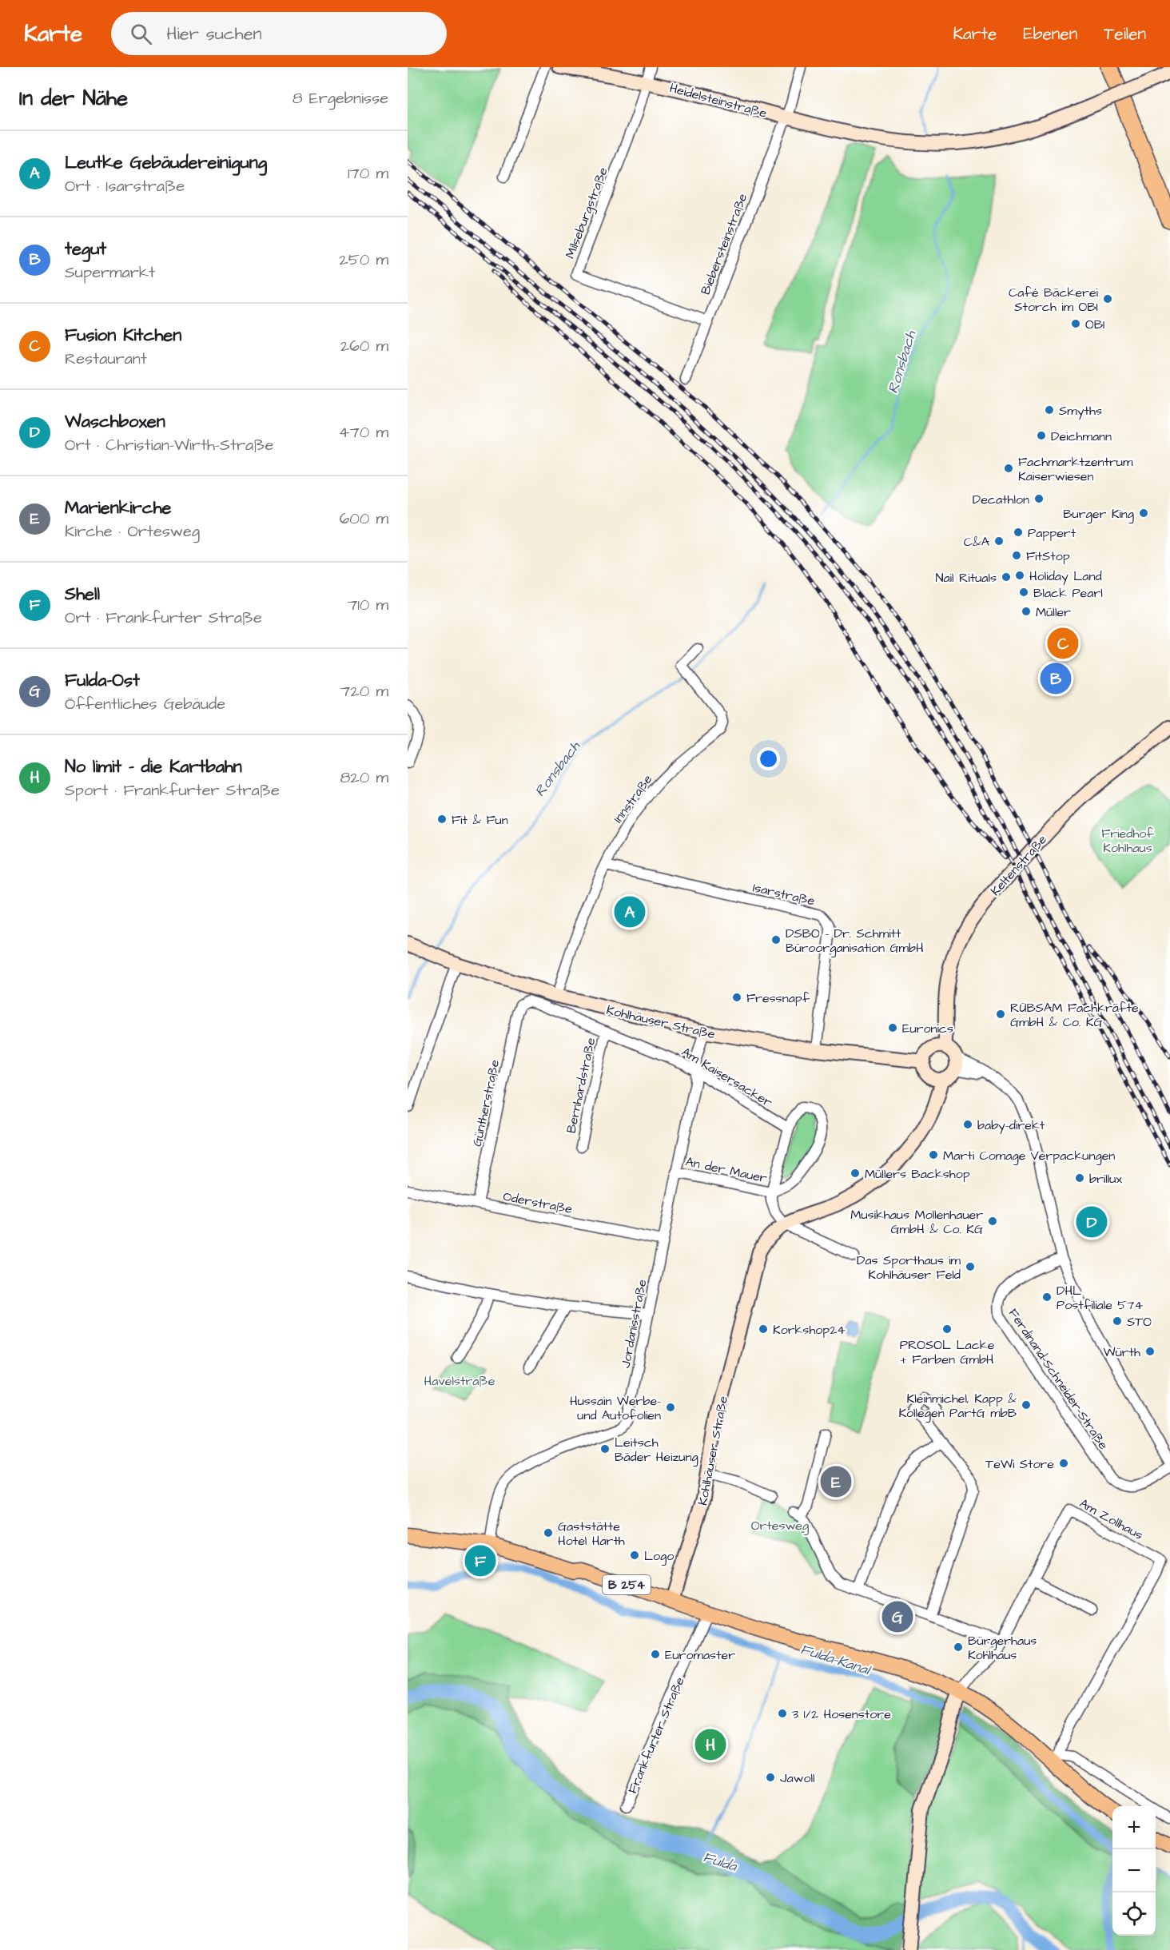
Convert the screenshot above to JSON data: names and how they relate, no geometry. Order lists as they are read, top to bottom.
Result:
{
  "streets": {
    "main road": [
      "Heidelsteinstraße",
      "Keltenstraße",
      "Kohlhäuser Straße",
      "B 254"
    ],
    "street": [
      "Milseburgstraße",
      "Biebersteinstraße",
      "Innstraße",
      "Isarstraße",
      "Am Kaisersacker",
      "Bernhardstraße",
      "Güntherstraße",
      "An der Mauer",
      "Oderstraße",
      "Jordanisstraße",
      "Ferdinand-Schneider-Straße",
      "Am Zollhaus",
      "Frankfurter Straße"
    ]
  },
  "crossings": [
    ["Heidelsteinstraße", "Milseburgstraße"],
    ["Heidelsteinstraße", "Biebersteinstraße"],
    ["Milseburgstraße", "Biebersteinstraße"],
    ["Innstraße", "Isarstraße"],
    ["Innstraße", "Kohlhäuser Straße"],
    ["Keltenstraße", "Kohlhäuser Straße"],
    ["Isarstraße", "Kohlhäuser Straße"],
    ["Kohlhäuser Straße", "Jordanisstraße"],
    ["Kohlhäuser Straße", "B 254"],
    ["Am Kaisersacker", "Bernhardstraße"],
    ["Am Kaisersacker", "Güntherstraße"],
    ["Am Kaisersacker", "Jordanisstraße"],
    ["Güntherstraße", "Oderstraße"],
    ["An der Mauer", "Jordanisstraße"],
    ["Oderstraße", "Jordanisstraße"],
    ["Jordanisstraße", "B 254"],
    ["Am Zollhaus", "B 254"],
    ["B 254", "Frankfurter Straße"]
  ],
  "water": ["Ronsbach", "Fulda-Kanal", "Fulda"],
  "parks": ["Friedhof Kohlhaus", "Havelstraße", "Ortesweg"],
  "places": [
    "Café Bäckerei Storch im OBI",
    "OBI",
    "Smyths",
    "Deichmann",
    "Fachmarktzentrum Kaiserwiesen",
    "Decathlon",
    "Burger King",
    "Pappert",
    "C&A",
    "FitStop",
    "Holiday Land",
    "Nail Rituals",
    "Black Pearl",
    "Müller",
    "Fit & Fun",
    "DSBO - Dr. Schmitt Büroorganisation GmbH",
    "Fressnapf",
    "RÜBSAM Fachkräfte GmbH & Co. KG",
    "Euronics",
    "baby-direkt",
    "Marti Comage Verpackungen",
    "Müllers Backshop",
    "brillux",
    "Musikhaus Mollenhauer GmbH & Co. KG",
    "Das Sporthaus im Kohlhäuser Feld",
    "DHL Postfiliale 574",
    "STO",
    "Korkshop24",
    "PROSOL Lacke + Farben GmbH",
    "Würth",
    "Kleinmichel, Kapp & Kollegen PartG mbB",
    "Hussain Werbe- und Autofolien",
    "Leitsch Bäder Heizung",
    "TeWi Store",
    "Gaststätte Hotel Harth",
    "Logo",
    "Bürgerhaus Kohlhaus",
    "Euromaster",
    "3 1/2 Hosenstore",
    "Jawoll"
  ],
  "page": {
    "header": "Karte",
    "search": "Hier suchen",
    "nav": ["Karte", "Ebenen", "Teilen"],
    "heading": ["In der Nähe", "8 Ergebnisse"],
    "list": [
      {
        "mark": "A",
        "name": "Leutke Gebäudereinigung",
        "note": "Ort · Isarstraße",
        "value": "170 m"
      },
      {
        "mark": "B",
        "name": "tegut",
        "note": "Supermarkt",
        "value": "250 m"
      },
      {
        "mark": "C",
        "name": "Fusion Kitchen",
        "note": "Restaurant",
        "value": "260 m"
      },
      {
        "mark": "D",
        "name": "Waschboxen",
        "note": "Ort · Christian-Wirth-Straße",
        "value": "470 m"
      },
      {
        "mark": "E",
        "name": "Marienkirche",
        "note": "Kirche · Ortesweg",
        "value": "600 m"
      },
      {
        "mark": "F",
        "name": "Shell",
        "note": "Ort · Frankfurter Straße",
        "value": "710 m"
      },
      {
        "mark": "G",
        "name": "Fulda-Ost",
        "note": "Öffentliches Gebäude",
        "value": "720 m"
      },
      {
        "mark": "H",
        "name": "No limit - die Kartbahn",
        "note": "Sport · Frankfurter Straße",
        "value": "820 m"
      }
    ],
    "pins": [
      "C",
      "B",
      "A",
      "D",
      "E",
      "F",
      "G",
      "H"
    ],
    "map_buttons": ["+", "−"]
  }
}
